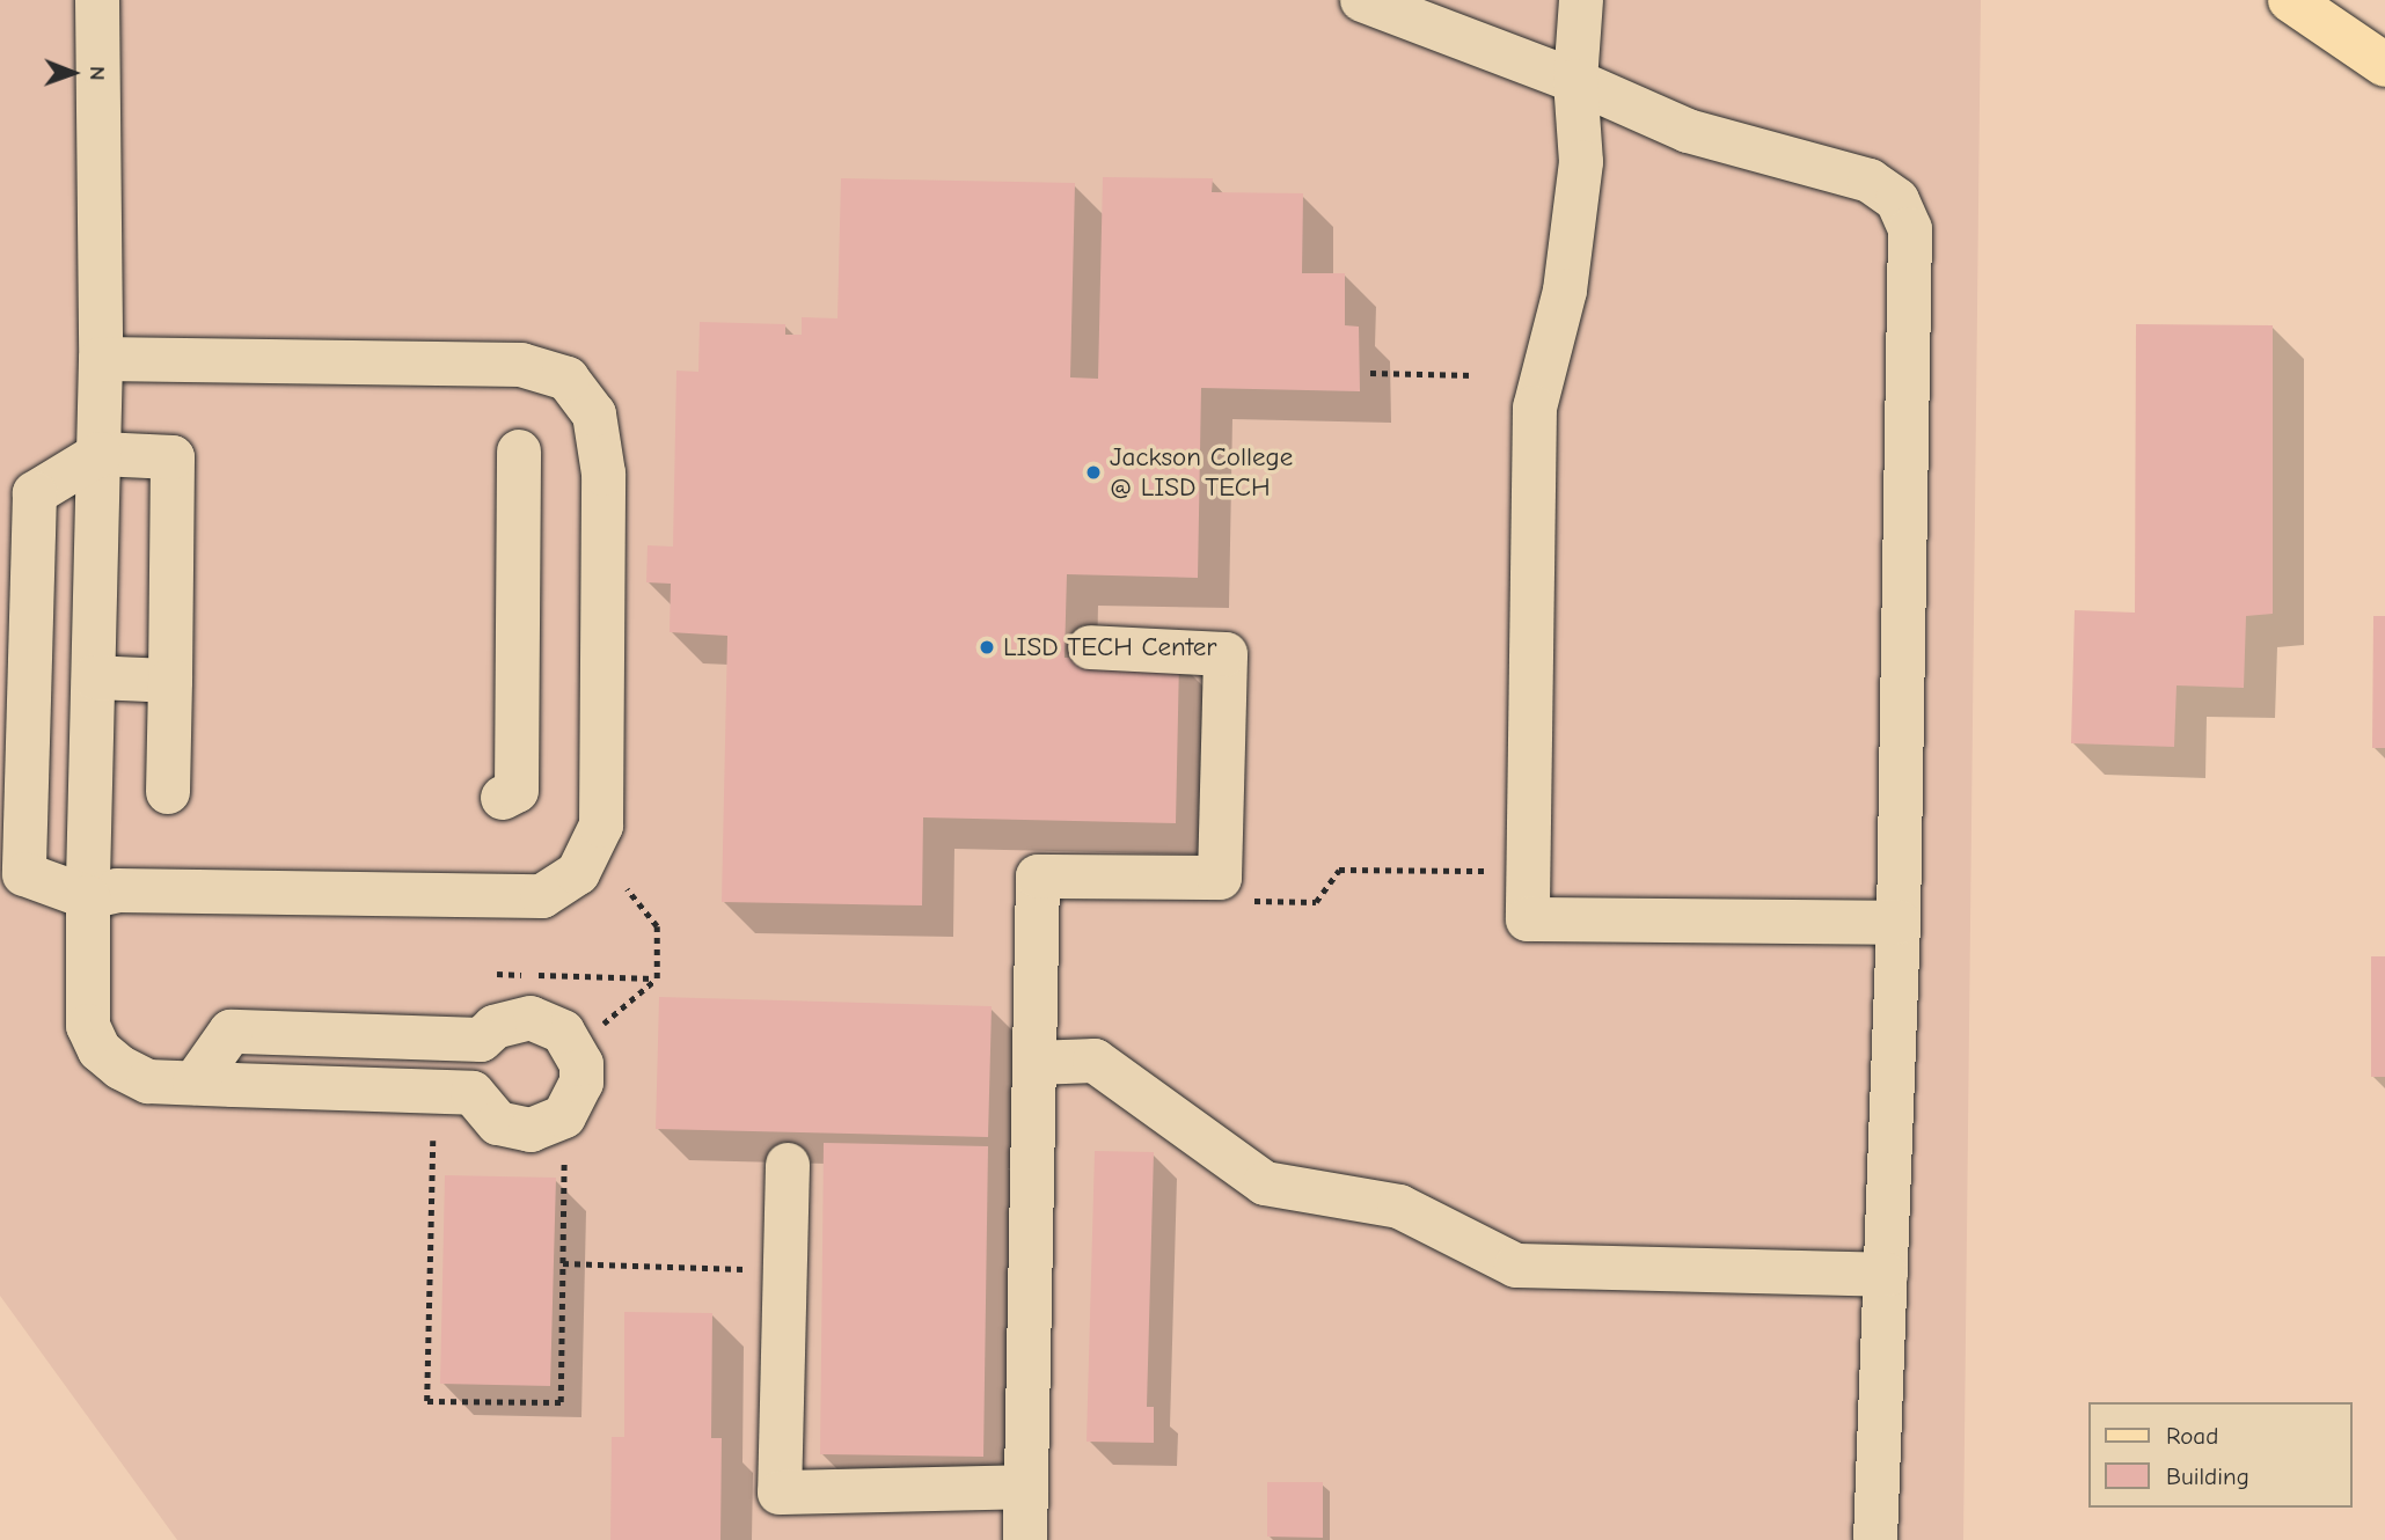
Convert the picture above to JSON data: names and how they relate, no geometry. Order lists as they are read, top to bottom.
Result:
{
  "places": ["Jackson College @ LISD TECH", "LISD TECH Center"],
  "legend": ["Road", "Building"],
  "north": "right"
}
